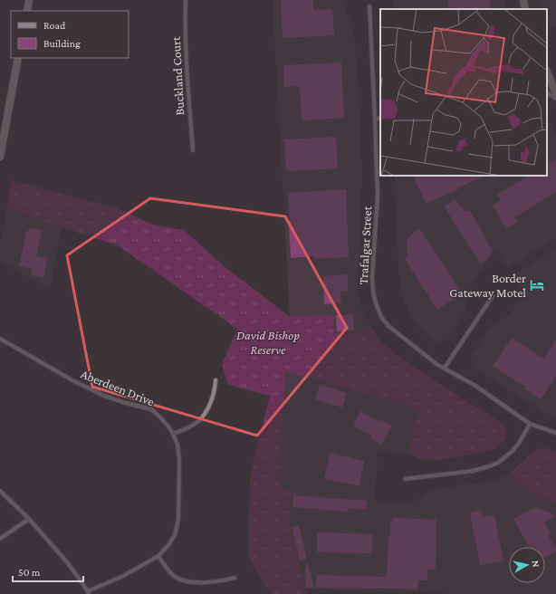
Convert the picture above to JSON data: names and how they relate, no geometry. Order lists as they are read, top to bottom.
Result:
{
  "streets": {
    "street": ["Buckland Court", "Trafalgar Street", "Aberdeen Drive"]
  },
  "parks": ["David Bishop Reserve"],
  "places": {
    "hotel": ["Border Gateway Motel"]
  },
  "legend": ["Road", "Building"],
  "scale_bar": "50 m",
  "north": "right"
}
